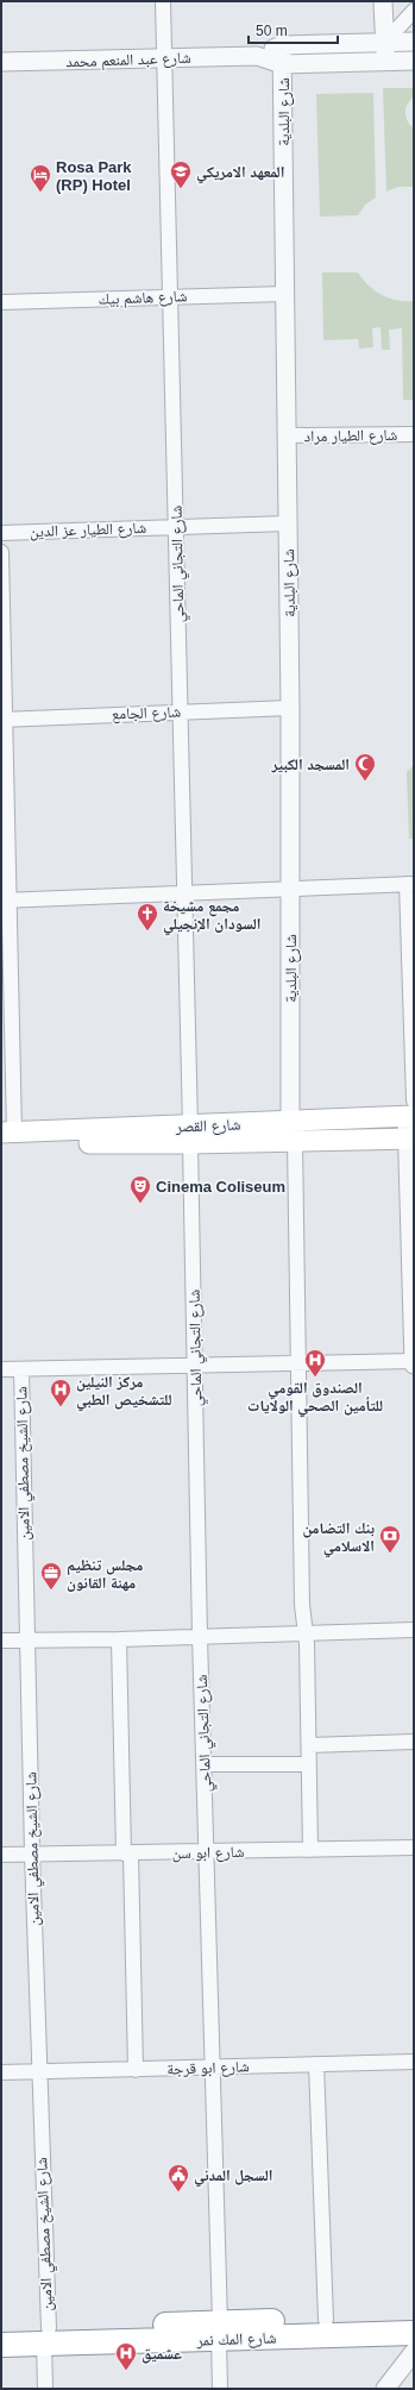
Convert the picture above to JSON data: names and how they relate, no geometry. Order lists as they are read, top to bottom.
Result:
{
  "streets": {
    "highway": ["شارع المك نمر"],
    "main road": ["شارع القصر"],
    "street": [
      "شارع عبد المنعم محمد",
      "شارع البلدية",
      "شارع هاشم بيك",
      "شارع الطيار مراد",
      "شارع الطيار عز الدين",
      "شارع التجاني الماحي",
      "شارع الجامع",
      "شارع الشيخ مصطفي الامين",
      "شارع ابو سن",
      "شارع ابو قرجة"
    ]
  },
  "crossings": [
    ["شارع عبد المنعم محمد", "شارع البلدية"],
    ["شارع عبد المنعم محمد", "شارع التجاني الماحي"],
    ["شارع البلدية", "شارع هاشم بيك"],
    ["شارع البلدية", "شارع الطيار مراد"],
    ["شارع البلدية", "شارع الطيار عز الدين"],
    ["شارع البلدية", "شارع الجامع"],
    ["شارع البلدية", "شارع القصر"],
    ["شارع هاشم بيك", "شارع التجاني الماحي"],
    ["شارع الطيار عز الدين", "شارع التجاني الماحي"],
    ["شارع التجاني الماحي", "شارع الجامع"],
    ["شارع التجاني الماحي", "شارع القصر"],
    ["شارع التجاني الماحي", "شارع ابو سن"],
    ["شارع التجاني الماحي", "شارع ابو قرجة"],
    ["شارع التجاني الماحي", "شارع المك نمر"],
    ["شارع الشيخ مصطفي الامين", "شارع ابو سن"],
    ["شارع الشيخ مصطفي الامين", "شارع ابو قرجة"],
    ["شارع الشيخ مصطفي الامين", "شارع المك نمر"]
  ],
  "places": {
    "school or university": ["المعهد الامريكي"],
    "hotel": ["Rosa Park (RP) Hotel"],
    "mosque": ["المسجد الكبير"],
    "church": ["مجمع مشيخة السودان الإنجيلي"],
    "theatre": ["Cinema Coliseum"],
    "hospital": ["الصندوق القومي للتأمين الصحي الولايات", "مركز النيلين للتشخيص الطبي", "عشميق"],
    "bank": ["بنك التضامن الاسلامي"],
    "office": ["مجلس تنظيم مهنة القانون"],
    "public building": ["السجل المدني"]
  },
  "scale_bar": "50 m"
}
